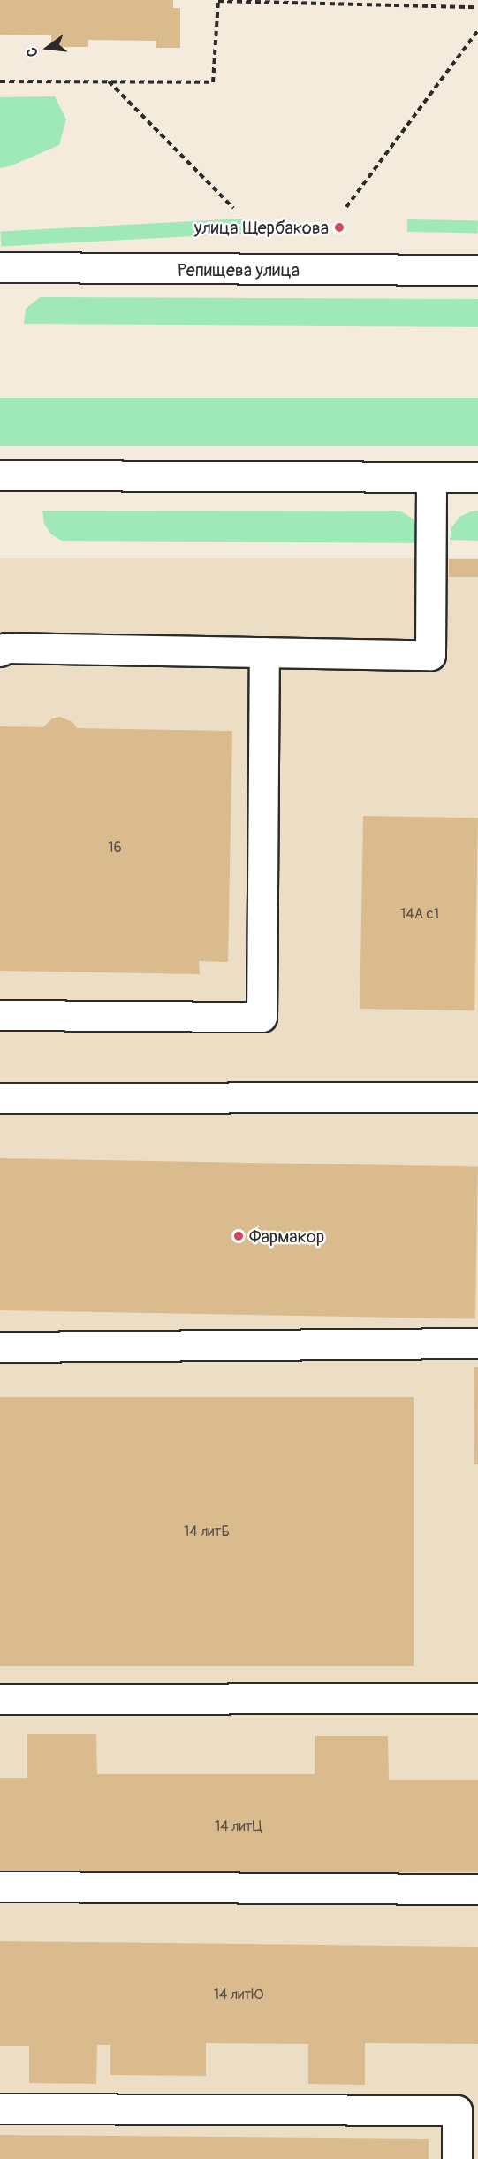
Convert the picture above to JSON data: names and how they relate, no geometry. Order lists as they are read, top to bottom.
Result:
{
  "streets": {
    "street": ["Репищева улица"]
  },
  "places": ["улица Щербакова", "Фармакор"],
  "house_numbers": [
    "16",
    "14А с1",
    "14 литБ",
    "14 литЦ",
    "14 литЮ"
  ],
  "north": "left"
}
